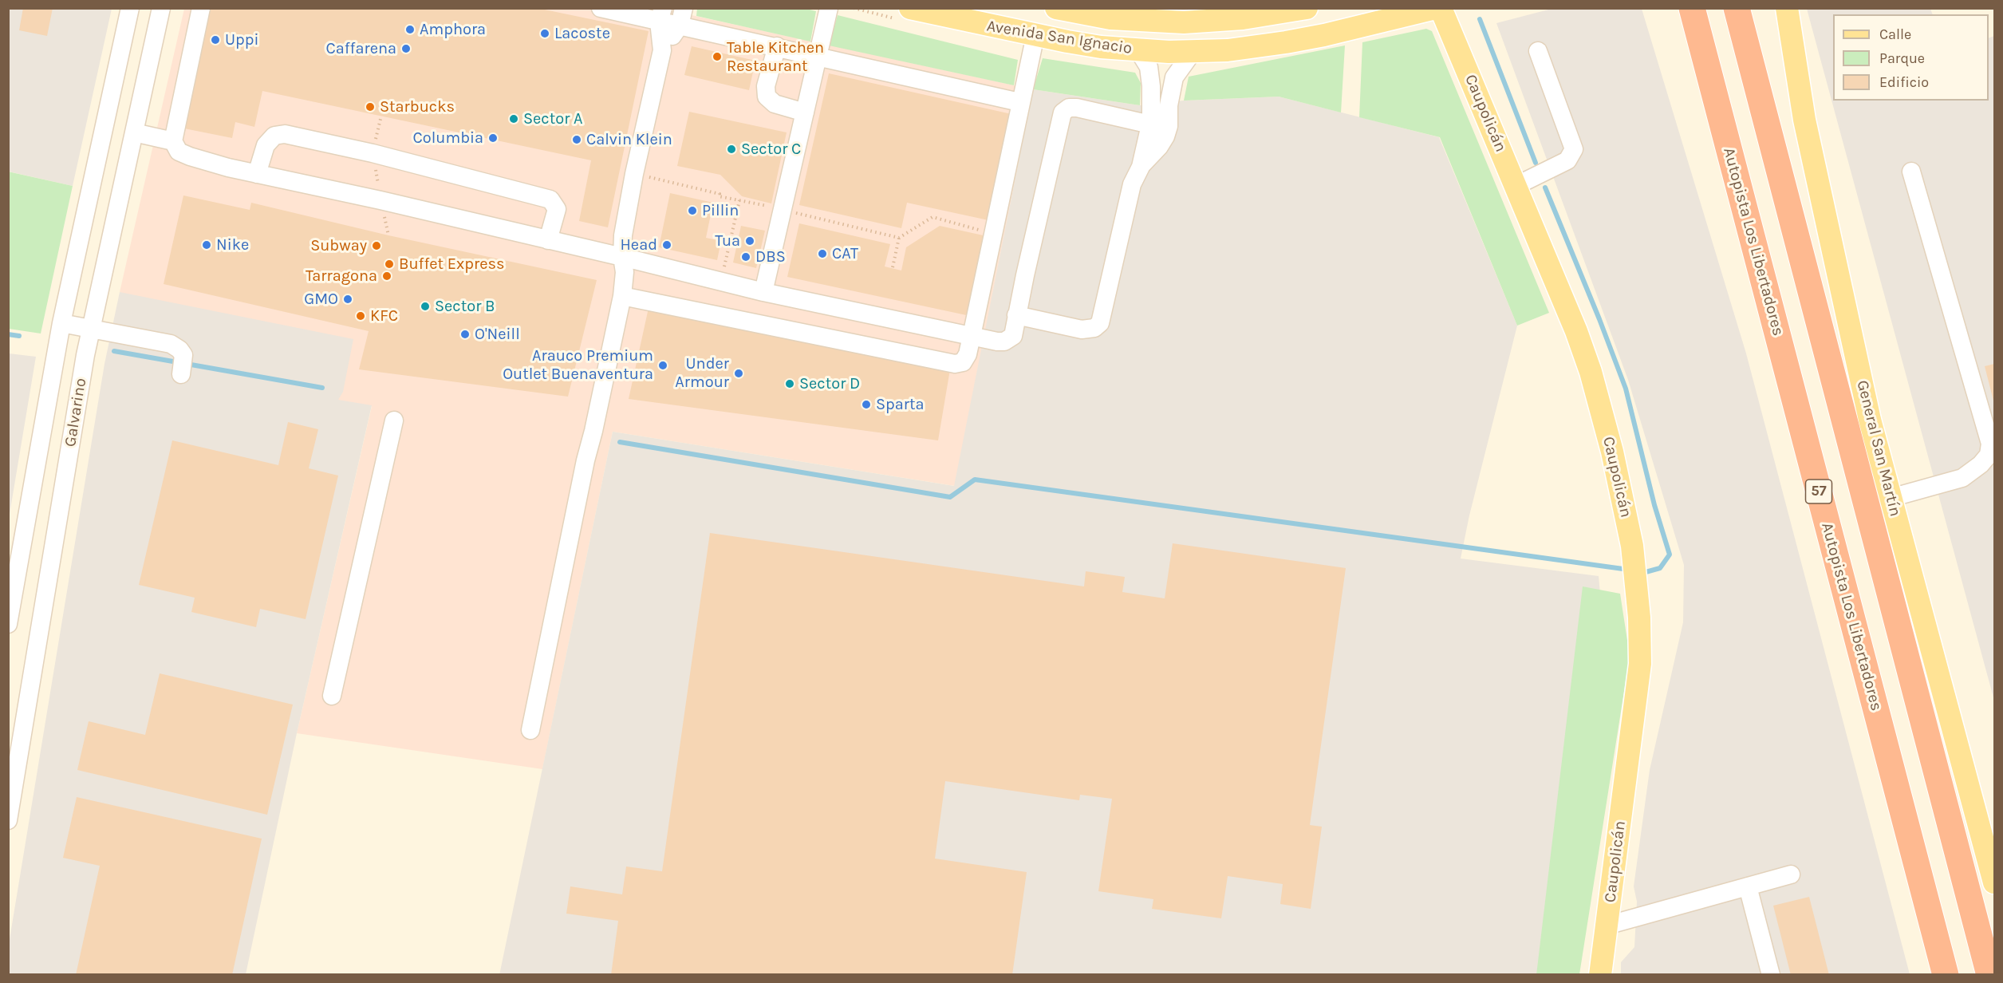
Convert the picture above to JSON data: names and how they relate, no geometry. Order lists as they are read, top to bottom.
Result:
{
  "streets": {
    "highway": ["Autopista Los Libertadores", "57"],
    "main road": ["Avenida San Ignacio", "Caupolicán", "General San Martín"],
    "street": ["Galvarino"]
  },
  "places": [
    "Amphora",
    "Lacoste",
    "Uppi",
    "Caffarena",
    "Table Kitchen Restaurant",
    "Starbucks",
    "Sector A",
    "Columbia",
    "Calvin Klein",
    "Sector C",
    "Pillin",
    "Tua",
    "Nike",
    "Head",
    "Subway",
    "CAT",
    "DBS",
    "Buffet Express",
    "Tarragona",
    "GMO",
    "Sector B",
    "KFC",
    "O'Neill",
    "Arauco Premium Outlet Buenaventura",
    "Under Armour",
    "Sector D",
    "Sparta"
  ],
  "legend": ["Calle", "Parque", "Edificio"]
}
